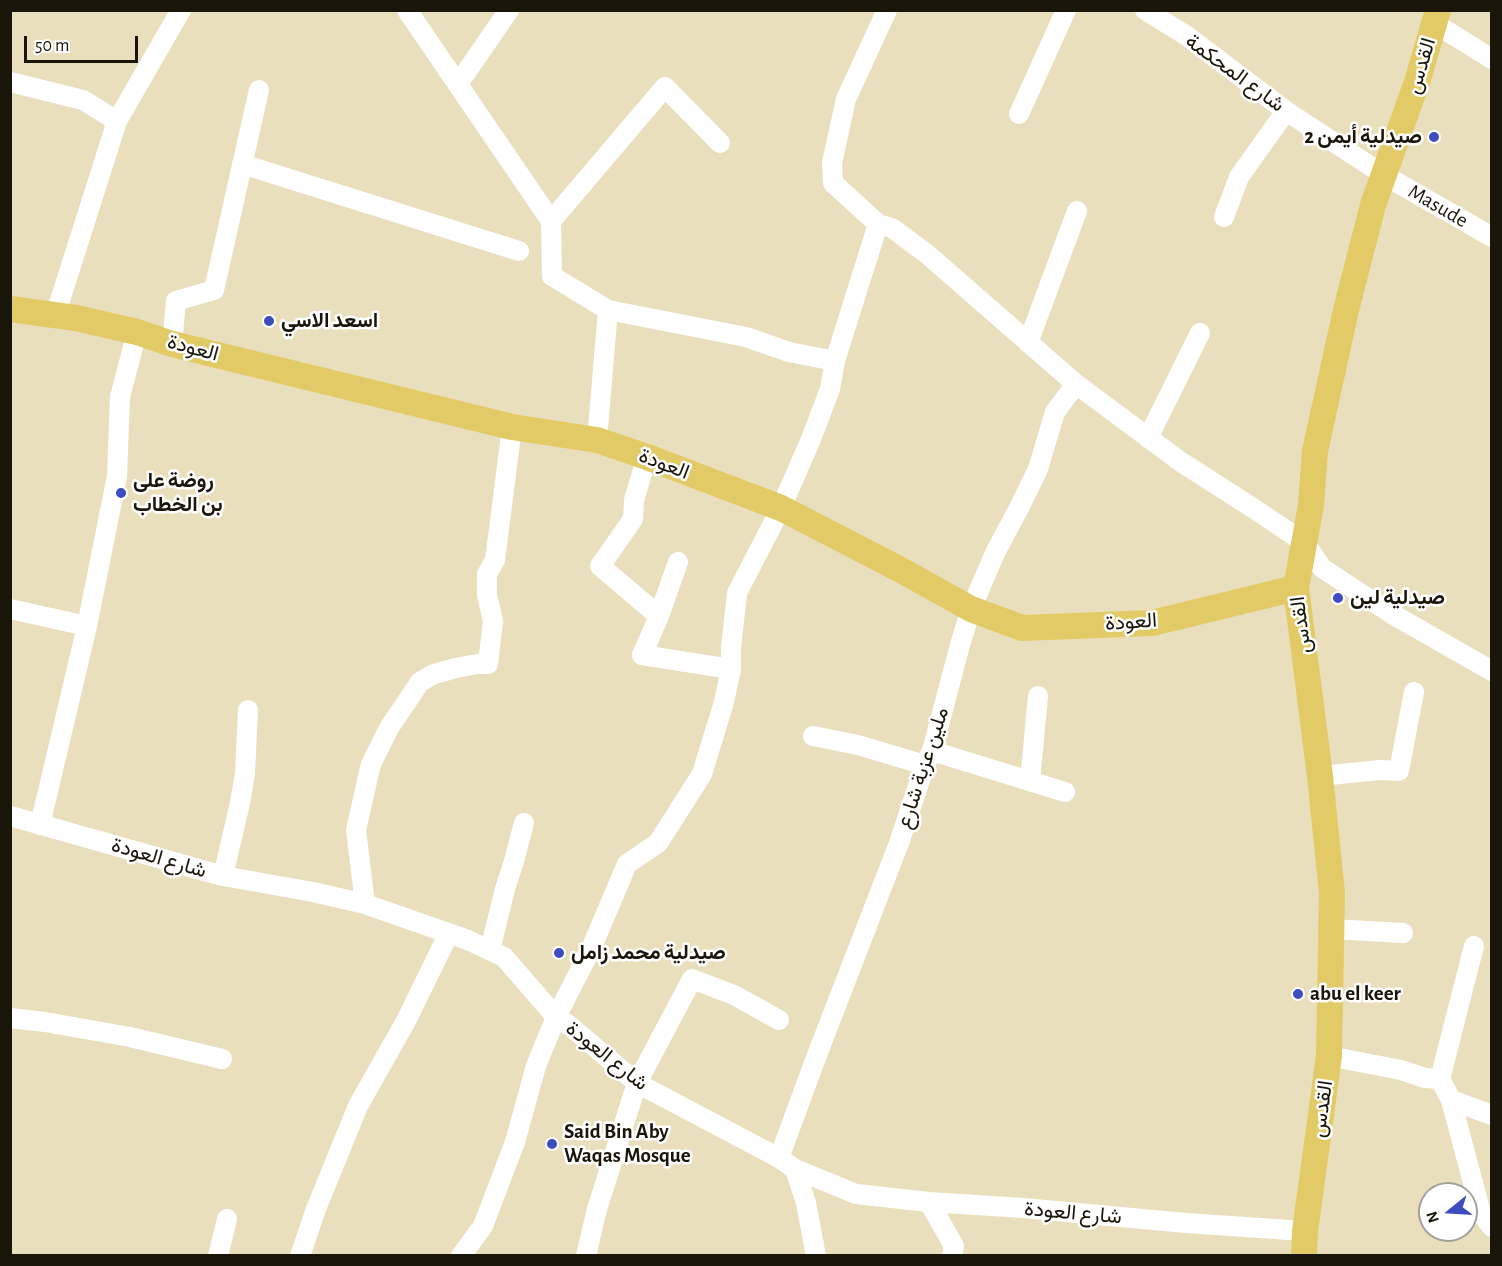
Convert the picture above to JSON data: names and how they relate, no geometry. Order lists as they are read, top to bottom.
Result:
{
  "streets": {
    "main road": ["القدس", "العودة"],
    "street": [
      "شارع المحكمة",
      "Masude",
      "ملين عزبة شارع",
      "شارع العودة"
    ]
  },
  "crossings": [
    ["القدس", "شارع المحكمة"],
    ["القدس", "Masude"],
    ["القدس", "العودة"],
    ["القدس", "شارع العودة"],
    ["شارع المحكمة", "Masude"],
    ["العودة", "ملين عزبة شارع"],
    ["ملين عزبة شارع", "شارع العودة"]
  ],
  "places": [
    "صيدلية أيمن 2",
    "اسعد الاسي",
    "روضة على بن الخطاب",
    "صيدلية لين",
    "صيدلية محمد زامل",
    "abu el keer",
    "Said Bin Aby Waqas Mosque"
  ],
  "scale_bar": "50 m",
  "north": "left"
}
